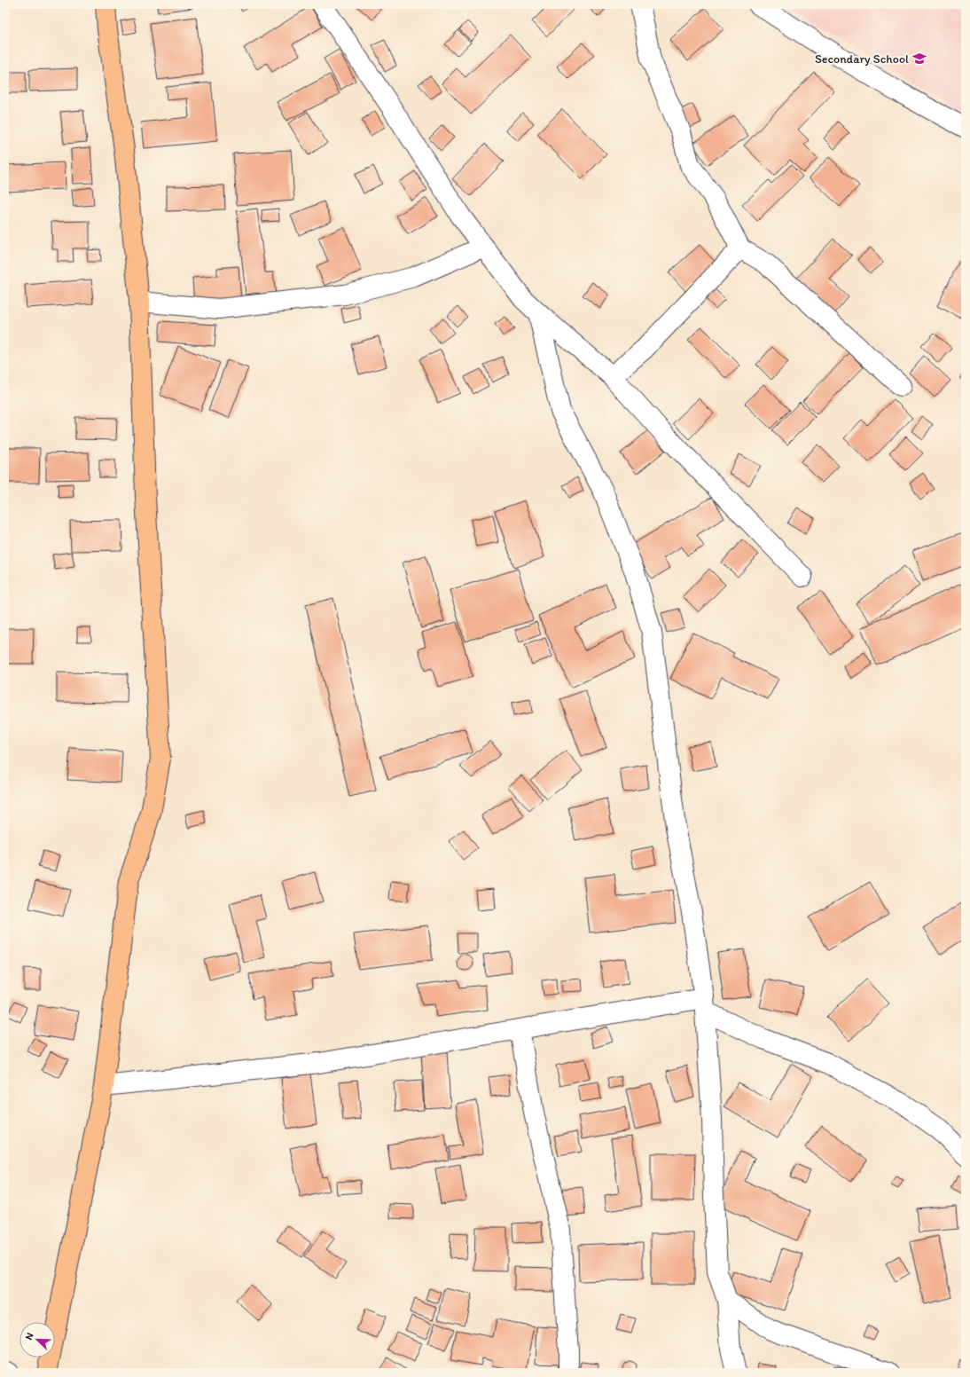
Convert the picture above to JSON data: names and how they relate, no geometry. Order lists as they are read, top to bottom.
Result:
{
  "places": {
    "school or university": ["Secondary School"]
  },
  "north": "top left"
}
